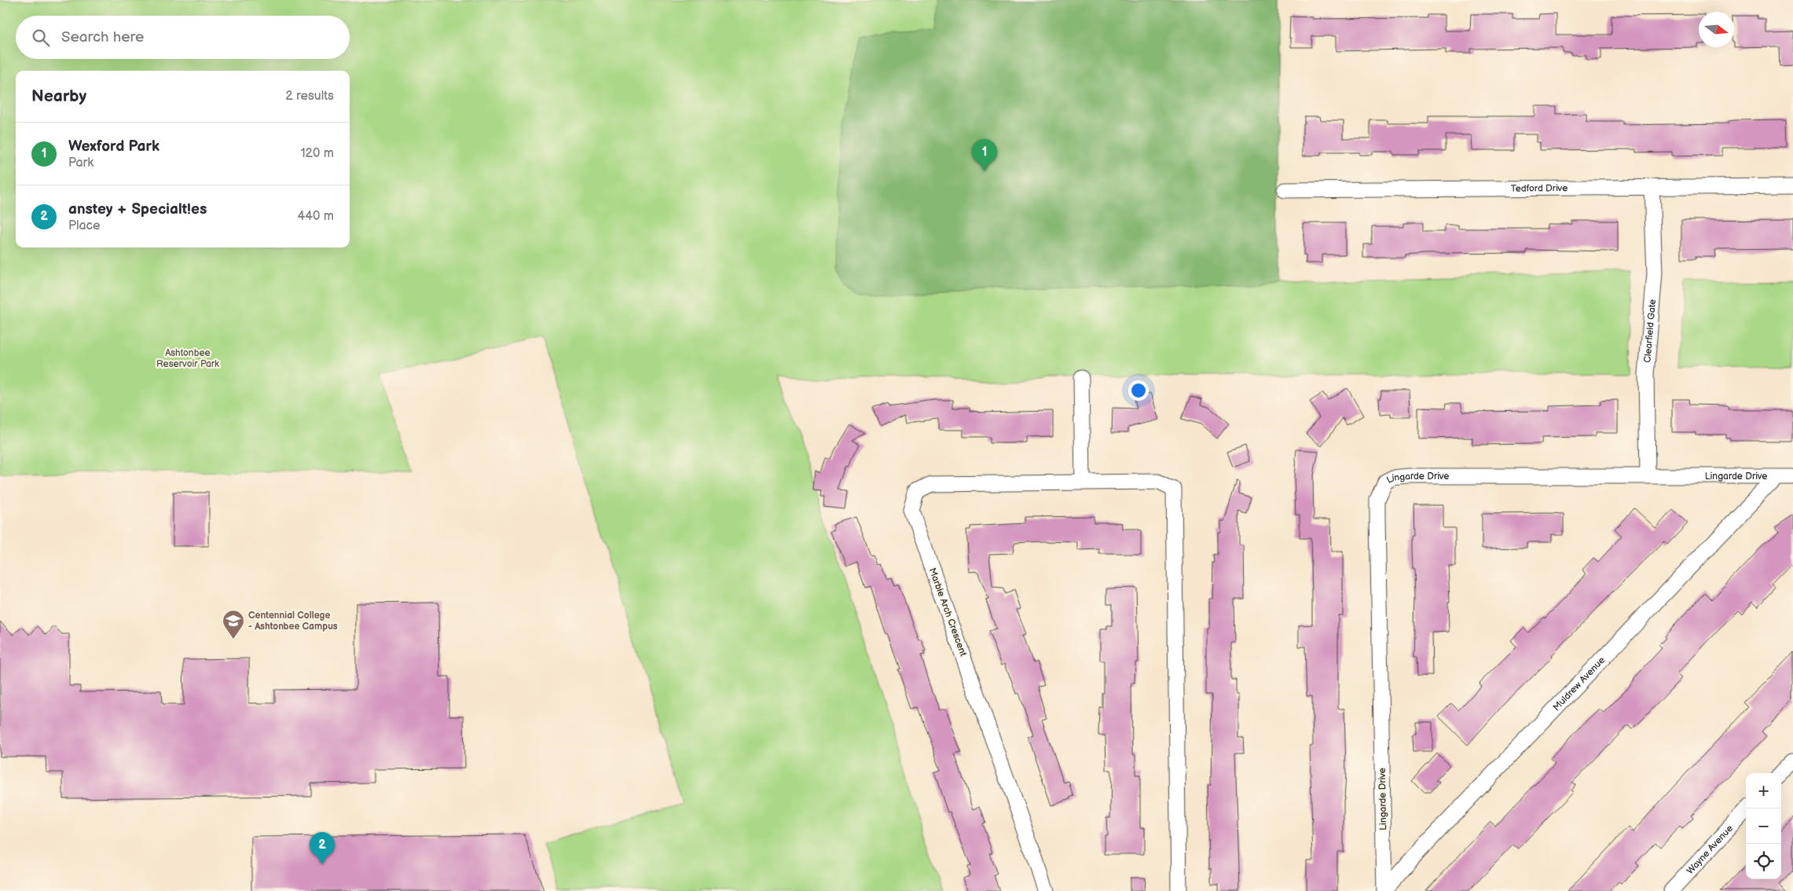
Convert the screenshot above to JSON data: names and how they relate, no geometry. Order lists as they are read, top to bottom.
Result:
{
  "streets": {
    "street": [
      "Tedford Drive",
      "Clearfield Gate",
      "Lingarde Drive",
      "Marble Arch Crescent",
      "Muldrew Avenue",
      "Wayne Avenue"
    ]
  },
  "crossings": [
    ["Tedford Drive", "Clearfield Gate"],
    ["Clearfield Gate", "Lingarde Drive"],
    ["Lingarde Drive", "Muldrew Avenue"]
  ],
  "parks": ["Ashtonbee Reservoir Park"],
  "places": {
    "school or university": ["Centennial College - Ashtonbee Campus"]
  },
  "north": "right",
  "page": {
    "search": "Search here",
    "heading": ["Nearby", "2 results"],
    "list": [
      {
        "mark": "1",
        "name": "Wexford Park",
        "note": "Park",
        "value": "120 m"
      },
      {
        "mark": "2",
        "name": "anstey + Specialt!es",
        "note": "Place",
        "value": "440 m"
      }
    ],
    "pins": ["1", "2"],
    "map_buttons": ["+", "−"]
  }
}
